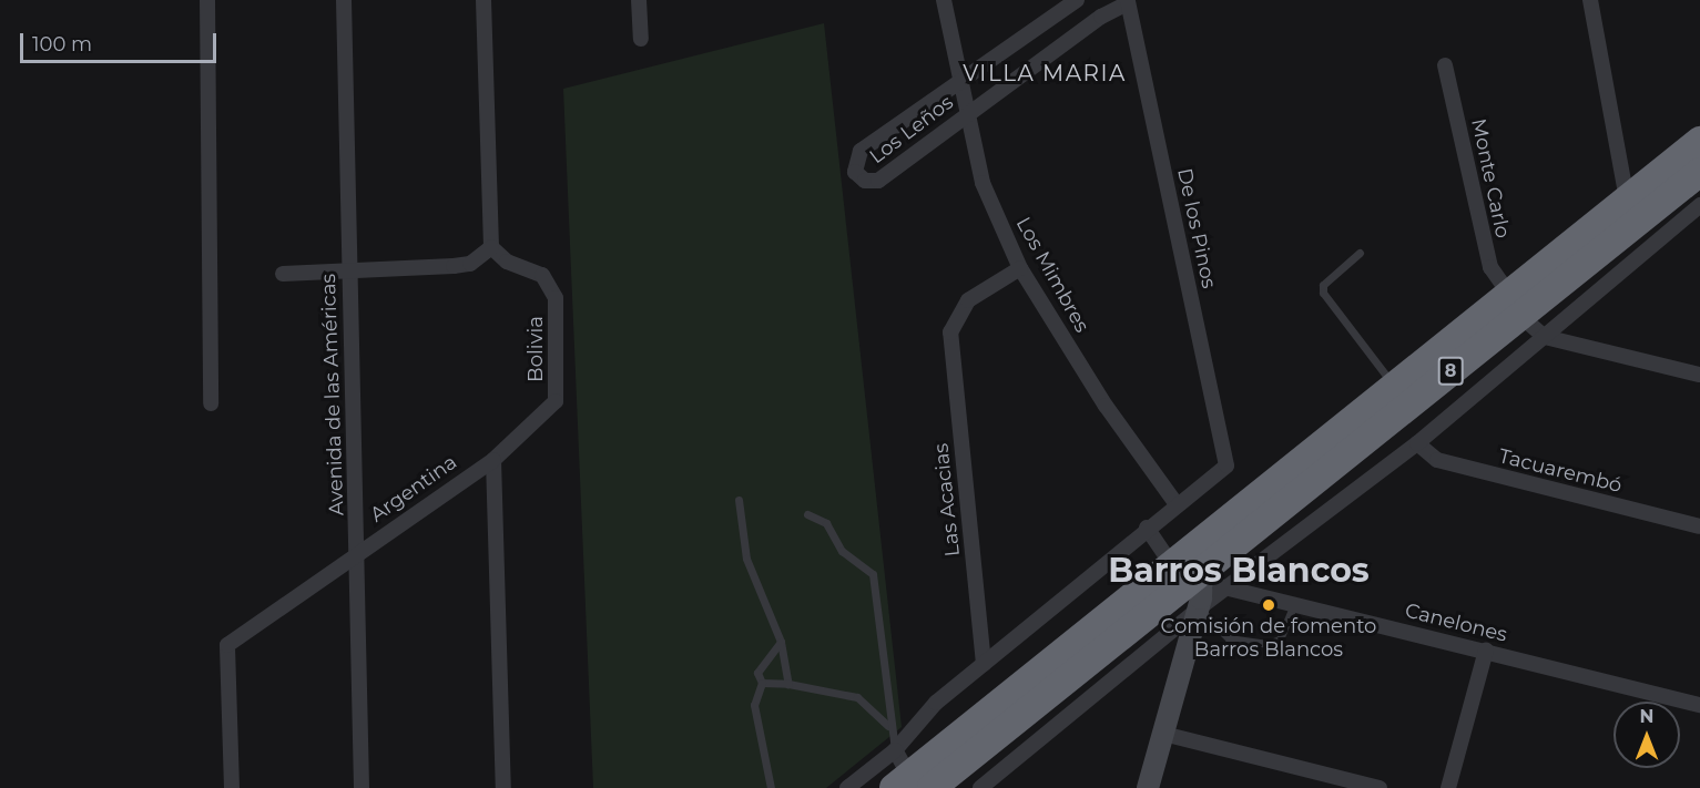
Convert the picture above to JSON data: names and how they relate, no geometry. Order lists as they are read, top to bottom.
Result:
{
  "streets": {
    "highway": ["8"],
    "street": [
      "Los Leños",
      "Monte Carlo",
      "De los Pinos",
      "Los Mimbres",
      "Bolivia",
      "Avenida de las Américas",
      "Tacuarembó",
      "Argentina",
      "Las Acacias",
      "Canelones"
    ]
  },
  "crossings": [
    ["Los Leños", "De los Pinos"],
    ["Los Leños", "Los Mimbres"],
    ["Monte Carlo", "8"],
    ["De los Pinos", "Los Mimbres"],
    ["Los Mimbres", "Las Acacias"],
    ["Bolivia", "Argentina"],
    ["8", "Canelones"],
    ["Avenida de las Américas", "Argentina"]
  ],
  "districts": ["VILLA MARIA", "Barros Blancos"],
  "places": ["Comisión de fomento Barros Blancos"],
  "scale_bar": "100 m",
  "north": "top"
}
